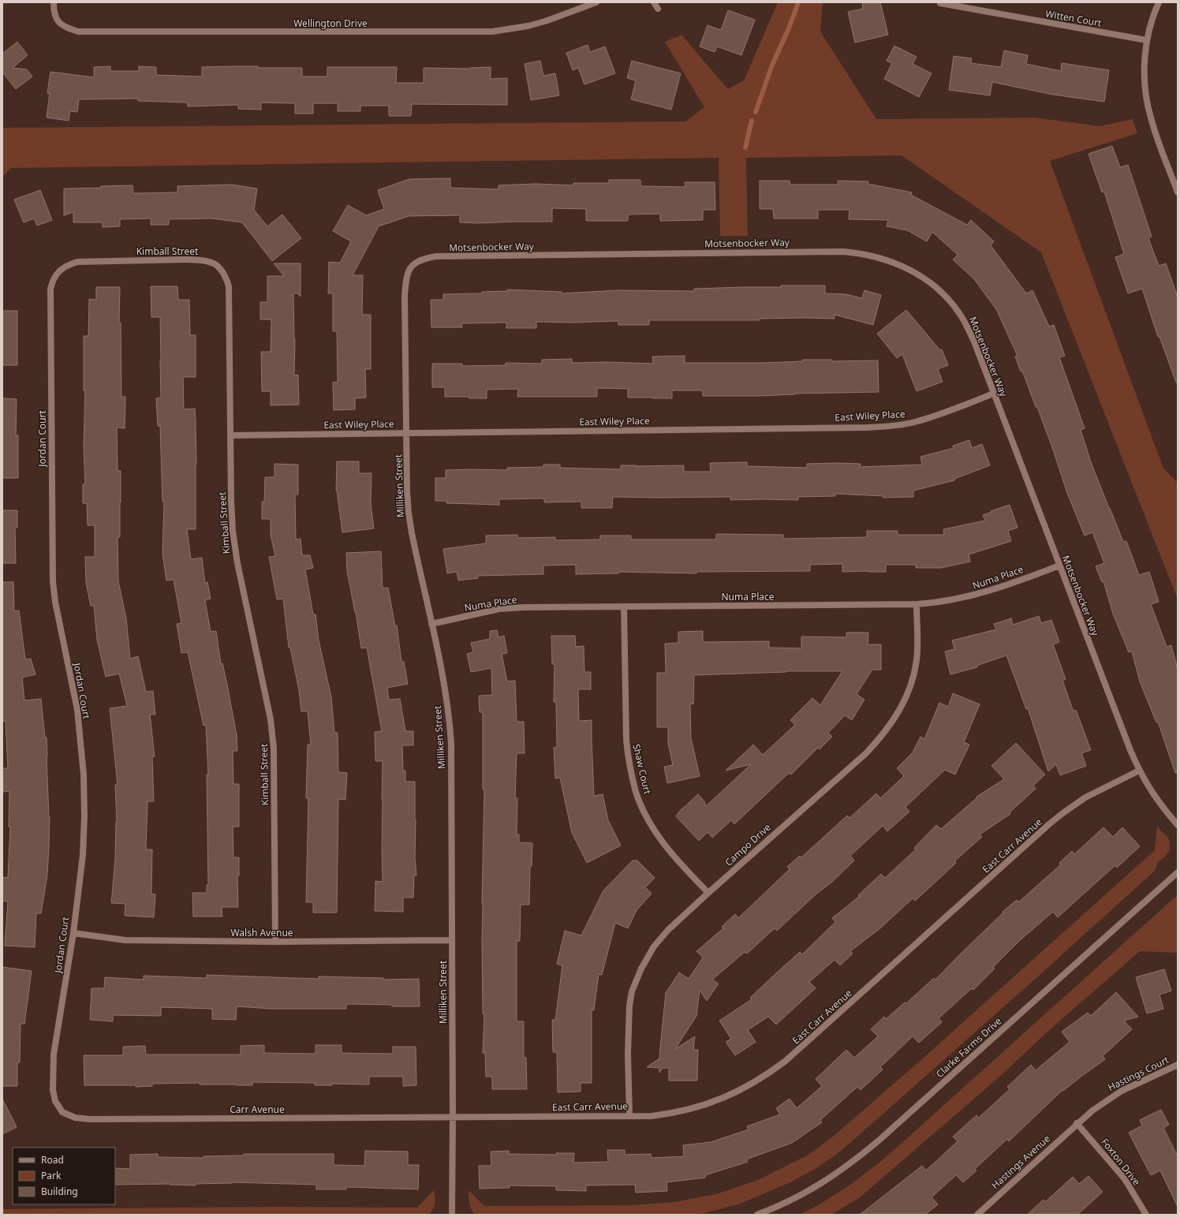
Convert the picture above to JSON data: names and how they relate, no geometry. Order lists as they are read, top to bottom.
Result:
{
  "streets": {
    "street": [
      "Witten Court",
      "Wellington Drive",
      "Motsenbocker Way",
      "Kimball Street",
      "East Wiley Place",
      "Jordan Court",
      "Milliken Street",
      "Numa Place",
      "Shaw Court",
      "Campo Drive",
      "East Carr Avenue",
      "Walsh Avenue",
      "Clarke Farms Drive",
      "Hastings Court",
      "Carr Avenue",
      "Hastings Avenue",
      "Foxton Drive"
    ]
  },
  "crossings": [
    ["Motsenbocker Way", "East Wiley Place"],
    ["Motsenbocker Way", "Milliken Street"],
    ["Motsenbocker Way", "Numa Place"],
    ["Motsenbocker Way", "East Carr Avenue"],
    ["Kimball Street", "East Wiley Place"],
    ["Kimball Street", "Jordan Court"],
    ["Kimball Street", "Walsh Avenue"],
    ["East Wiley Place", "Milliken Street"],
    ["Jordan Court", "Walsh Avenue"],
    ["Jordan Court", "Carr Avenue"],
    ["Milliken Street", "Numa Place"],
    ["Milliken Street", "East Carr Avenue"],
    ["Milliken Street", "Walsh Avenue"],
    ["Milliken Street", "Carr Avenue"],
    ["Numa Place", "Shaw Court"],
    ["Numa Place", "Campo Drive"],
    ["Shaw Court", "Campo Drive"],
    ["Campo Drive", "East Carr Avenue"],
    ["East Carr Avenue", "Carr Avenue"],
    ["Hastings Court", "Hastings Avenue"],
    ["Hastings Court", "Foxton Drive"],
    ["Hastings Avenue", "Foxton Drive"]
  ],
  "legend": ["Road", "Park", "Building"]
}
